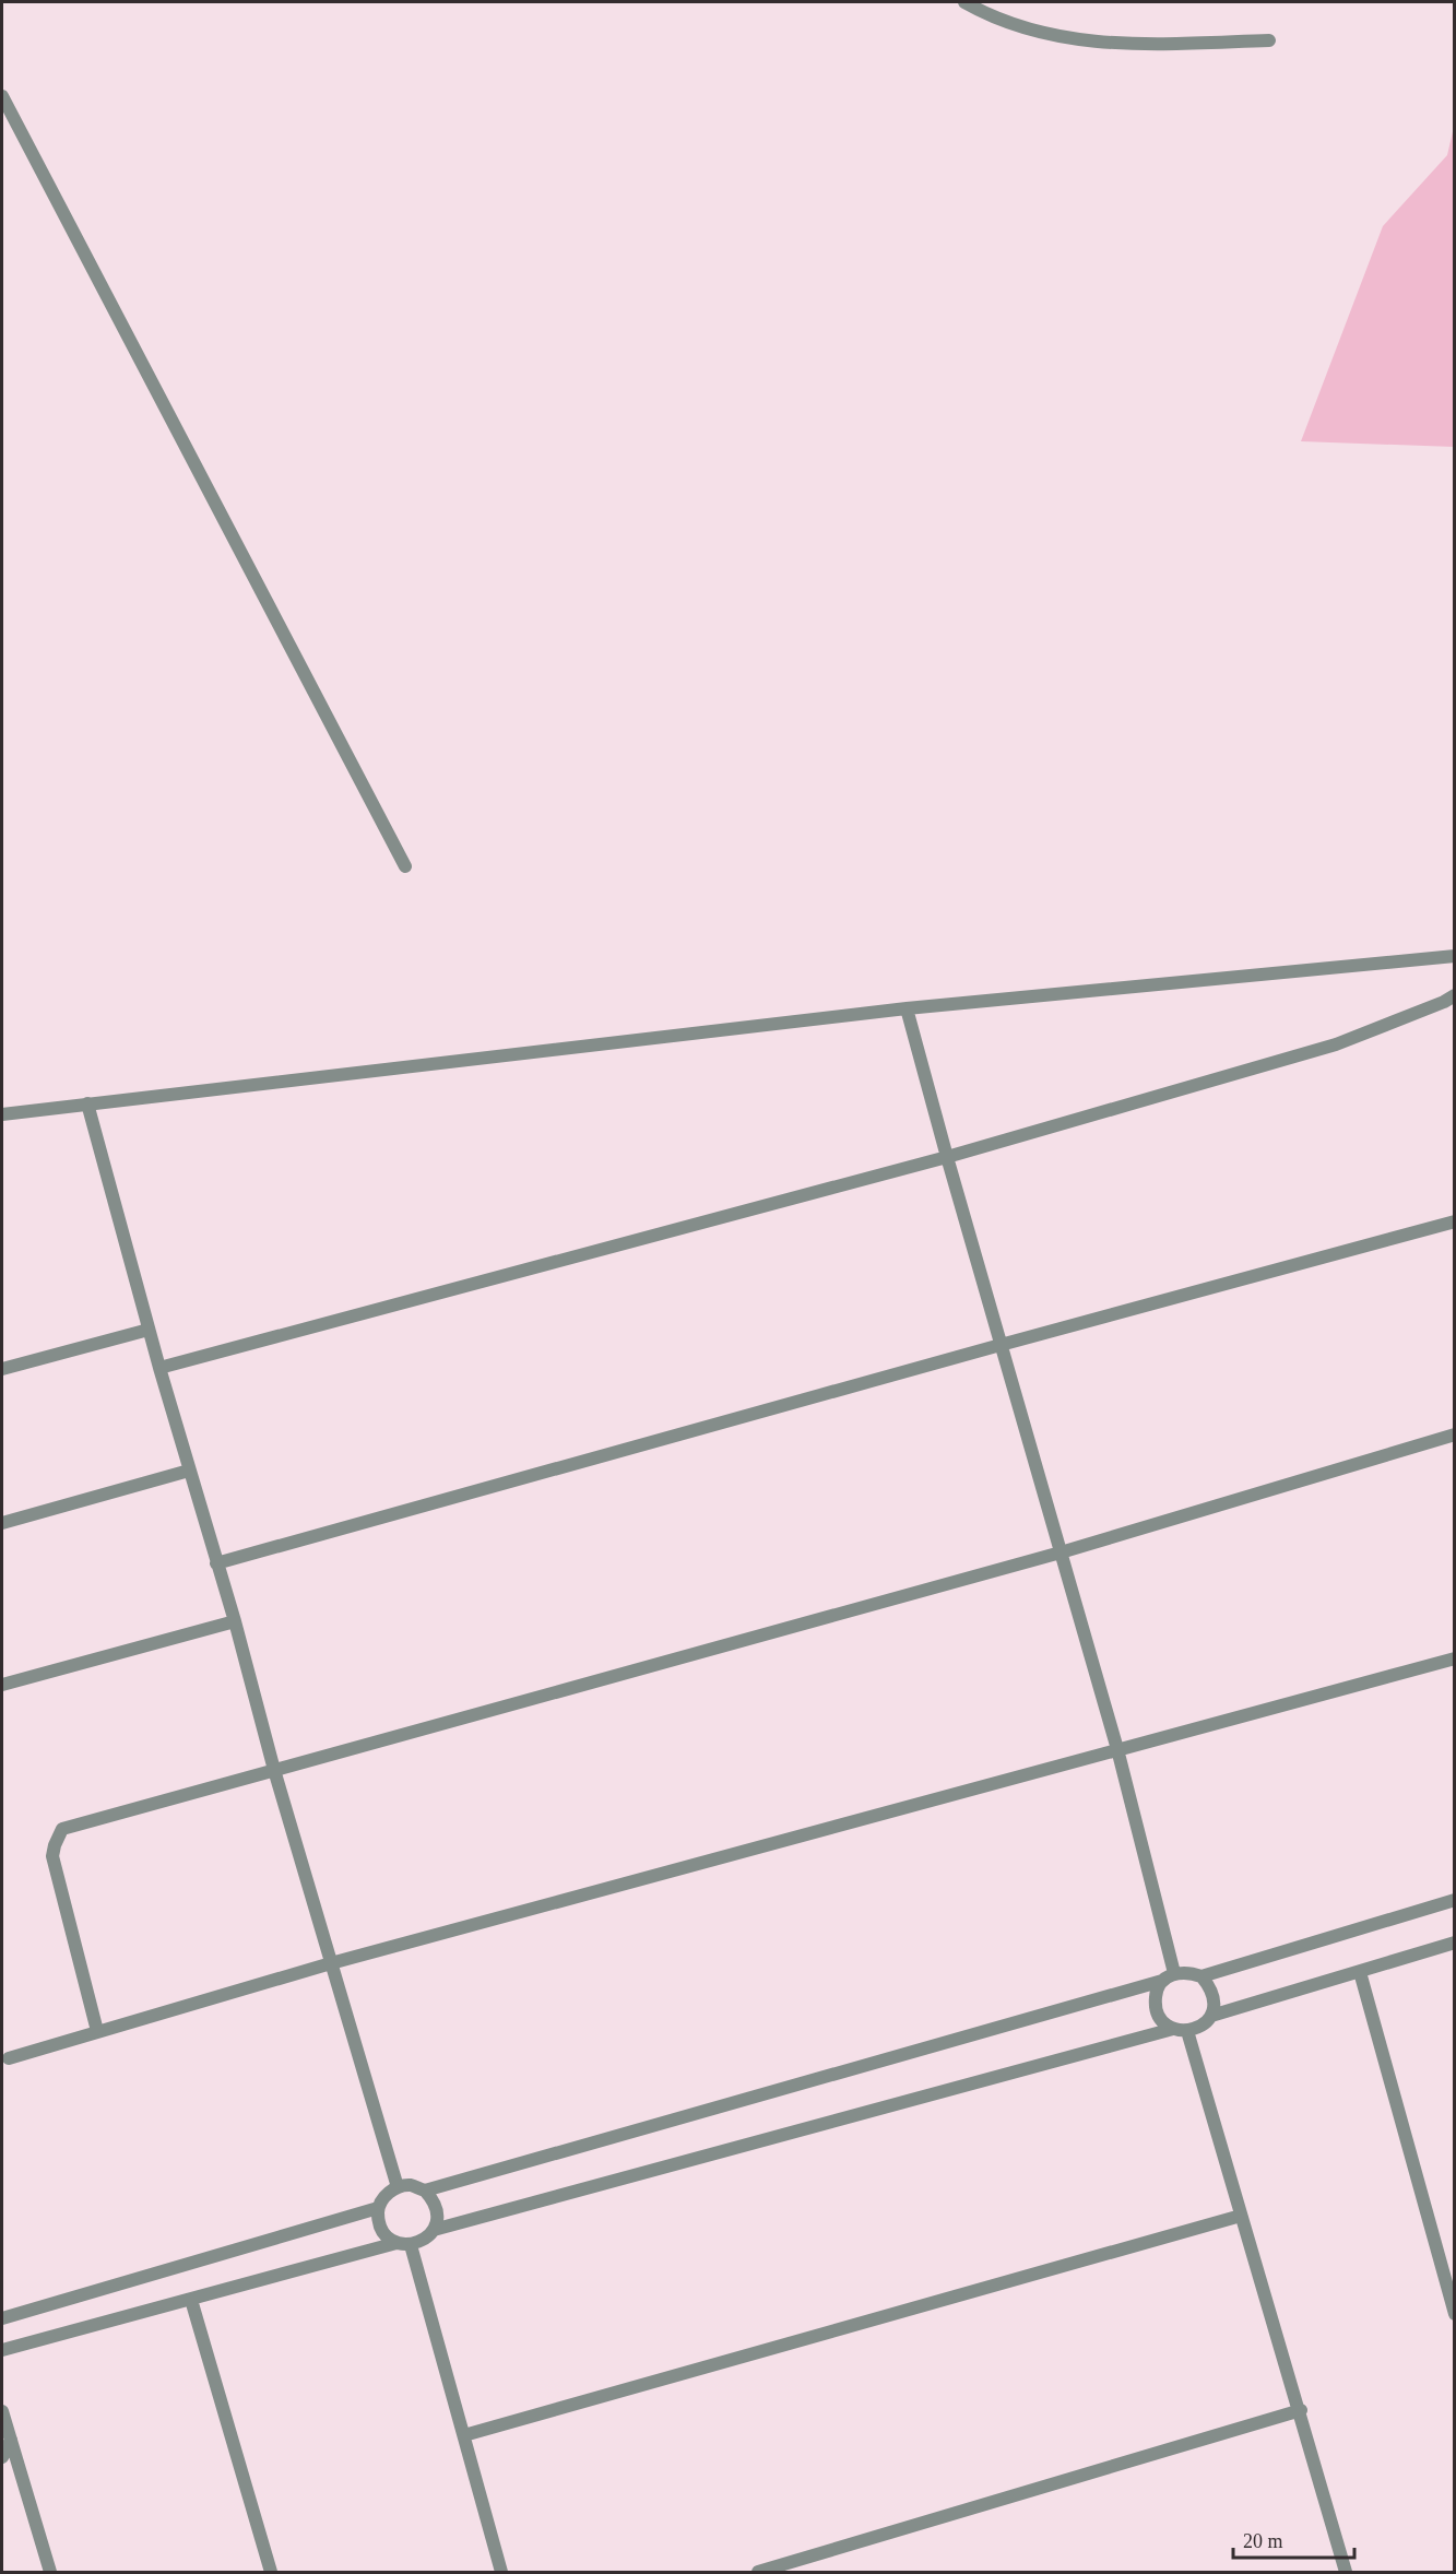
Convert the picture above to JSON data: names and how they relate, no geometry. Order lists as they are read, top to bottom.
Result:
{
  "scale_bar": "20 m"
}
